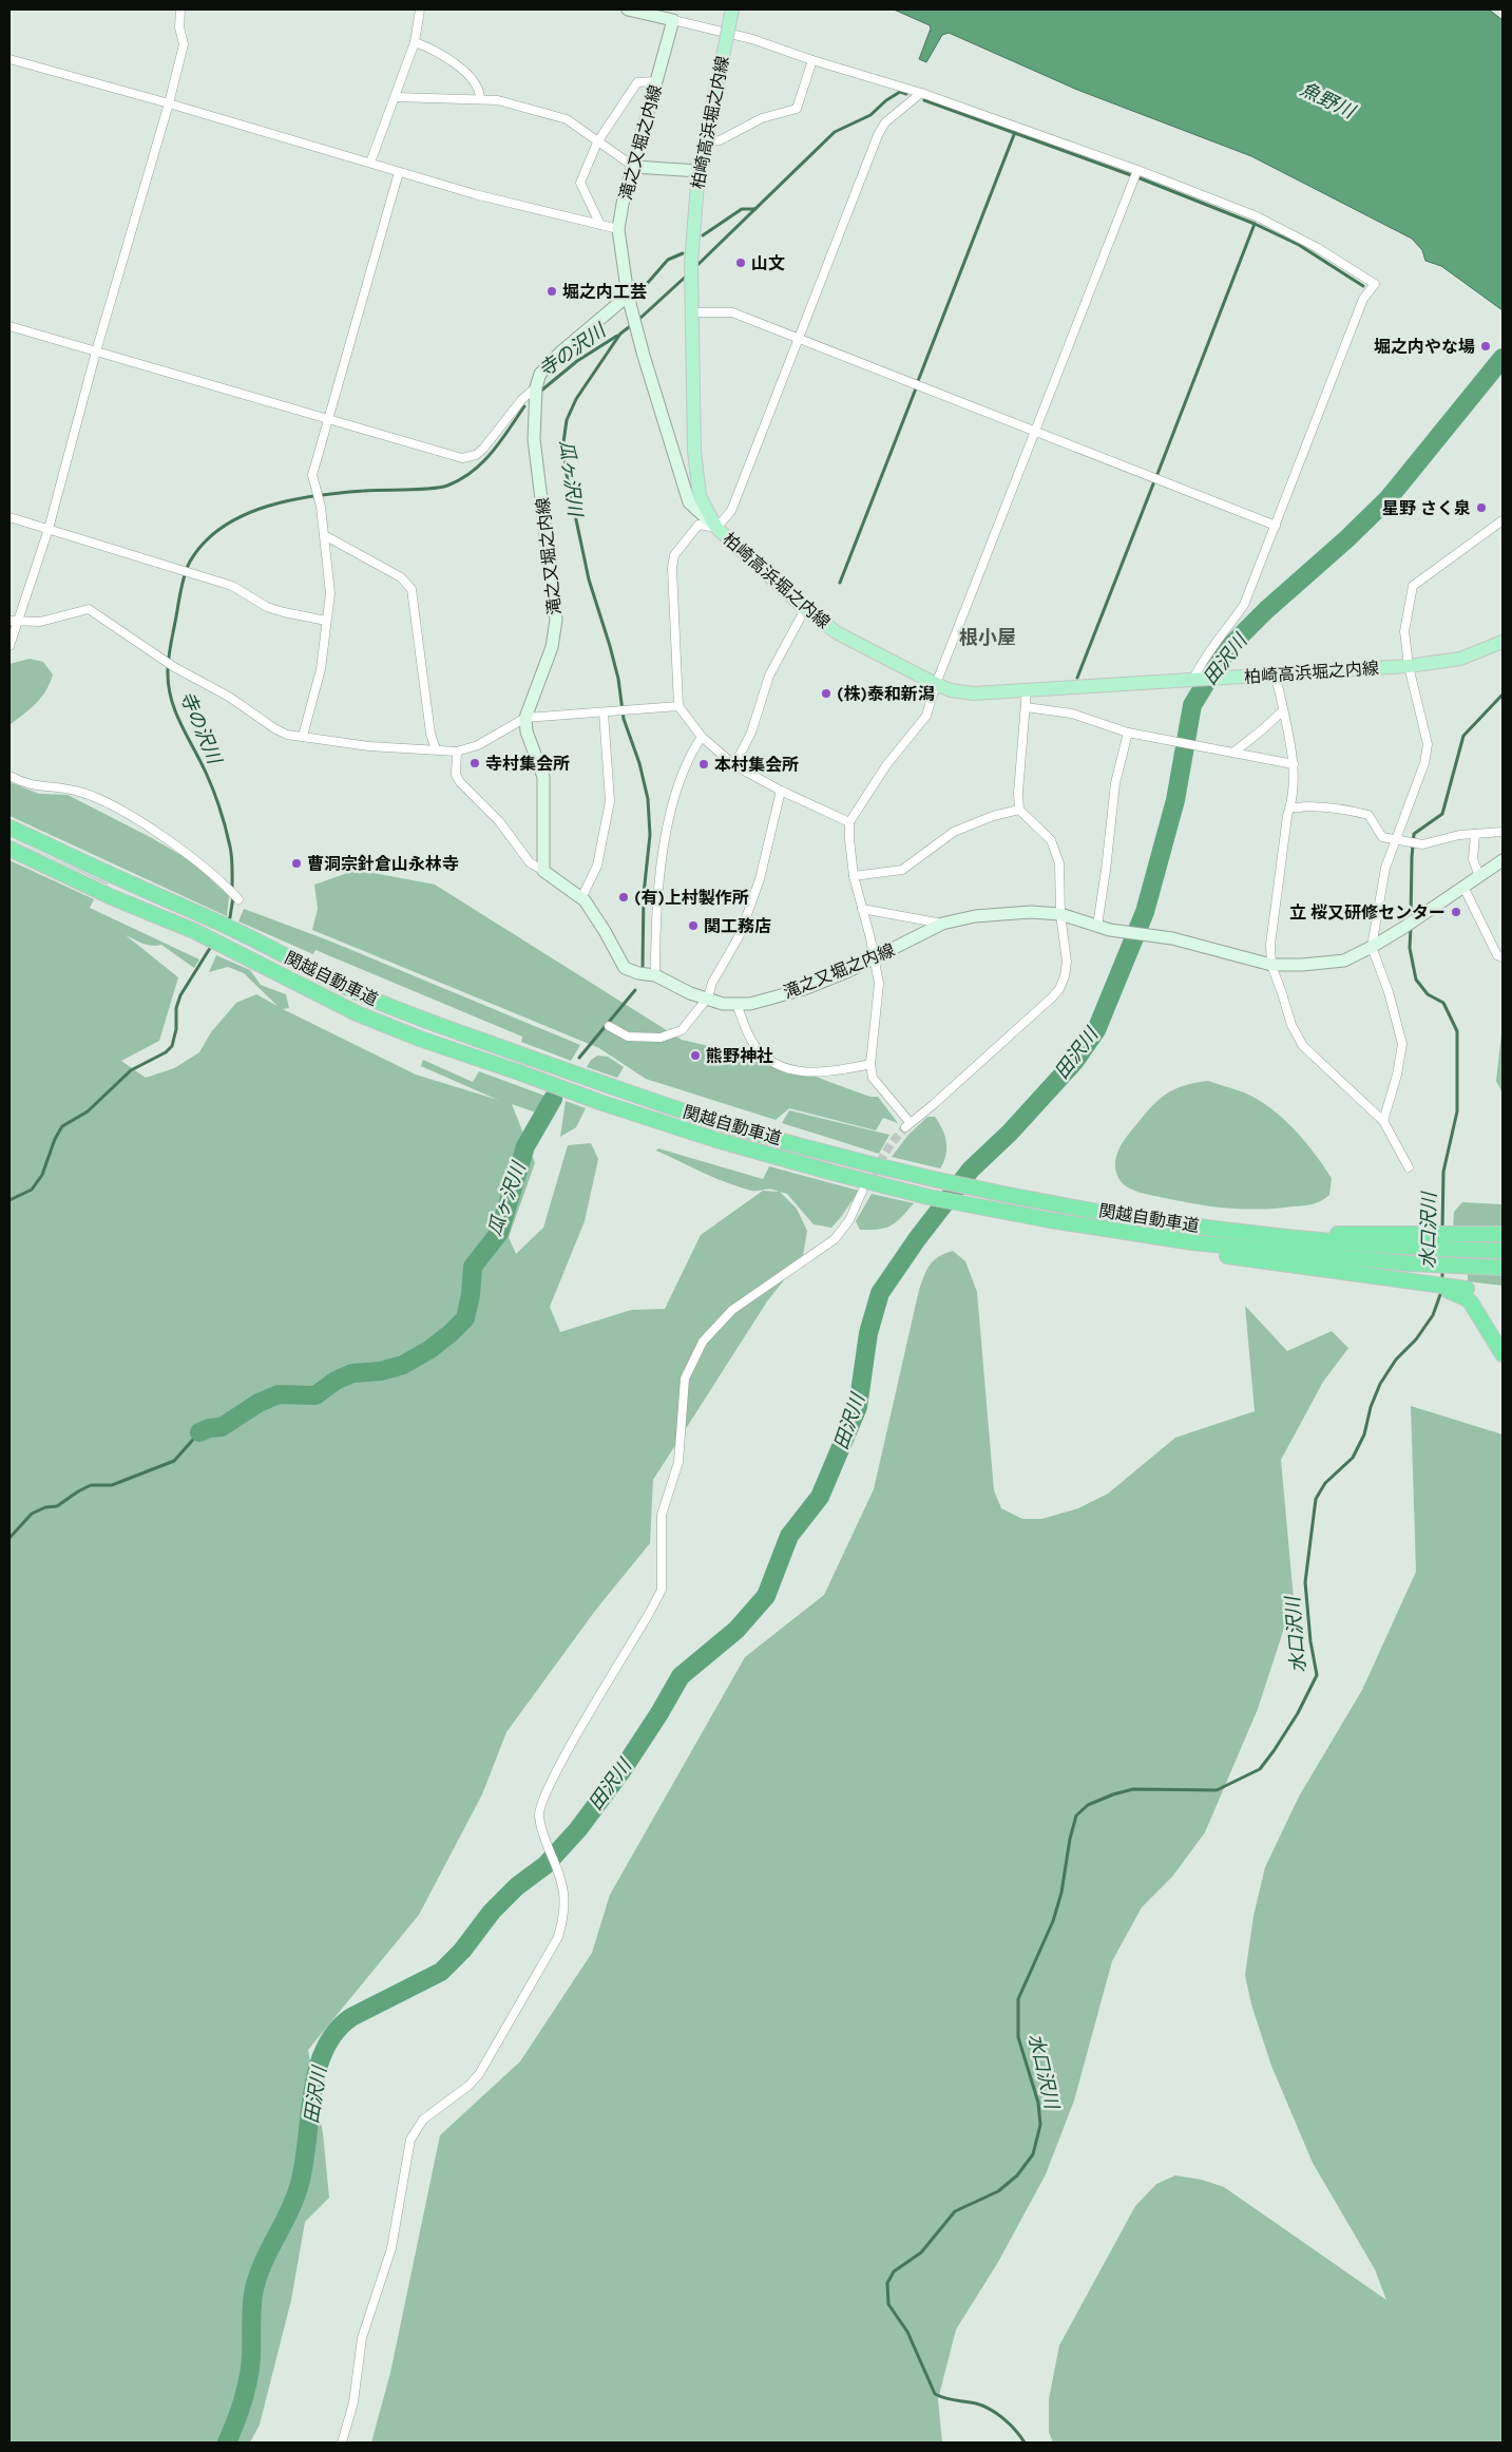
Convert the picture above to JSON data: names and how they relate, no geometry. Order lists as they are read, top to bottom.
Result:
{
  "streets": {
    "highway": ["関越自動車道"],
    "main road": ["柏崎高浜堀之内線", "滝之又堀之内線"]
  },
  "districts": ["根小屋"],
  "water": [
    "魚野川",
    "寺の沢川",
    "瓜ヶ沢川",
    "田沢川",
    "水口沢川"
  ],
  "places": [
    "山文",
    "堀之内工芸",
    "堀之内やな場",
    "星野 さく泉",
    "(株)泰和新潟",
    "寺村集会所",
    "本村集会所",
    "曹洞宗針倉山永林寺",
    "(有)上村製作所",
    "立 桜又研修センター",
    "関工務店",
    "熊野神社"
  ]
}
